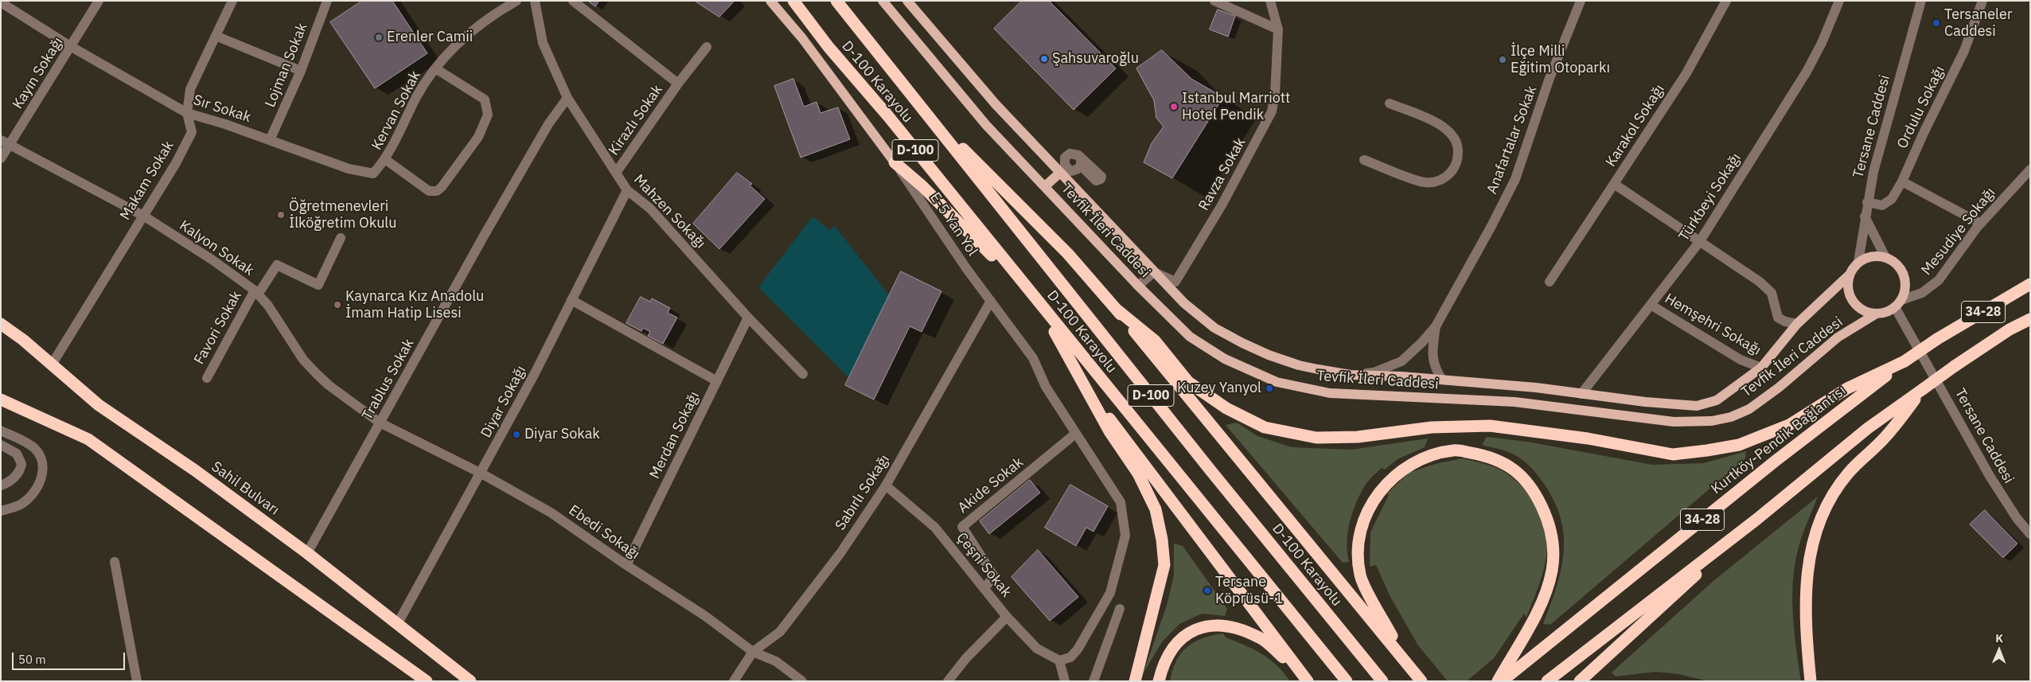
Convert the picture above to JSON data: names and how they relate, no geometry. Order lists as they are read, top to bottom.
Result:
{
  "streets": {
    "highway": [
      "D-100 Karayolu",
      "D-100",
      "34-28",
      "Kurtköy-Pendik Bağlantısı",
      "Sahil Bulvarı"
    ],
    "main road": ["Tevfik İleri Caddesi"],
    "street": [
      "Lojman Sokak",
      "Kayın Sokağı",
      "Ordulu Sokağı",
      "Sır Sokak",
      "Kervan Sokak",
      "Kirazlı Sokak",
      "Karakol Sokağı",
      "Tersane Caddesi",
      "Anafartalar Sokak",
      "Ravza Sokak",
      "Makam Sokak",
      "Türkbeyi Sokağı",
      "Mahzen Sokağı",
      "E-5 Yan Yol",
      "Mesudiye Sokağı",
      "Kalyon Sokak",
      "Hemşehri Sokağı",
      "Favori Sokak",
      "Trablus Sokak",
      "Diyar Sokağı",
      "Merdan Sokağı",
      "Akide Sokak",
      "Sabırlı Sokağı",
      "Ebedi Sokağı",
      "Çeşni Sokak"
    ]
  },
  "crossings": [
    ["Lojman Sokak", "Sır Sokak"],
    ["Kayın Sokağı", "Sır Sokak"],
    ["Kayın Sokağı", "Kalyon Sokak"],
    ["Ordulu Sokağı", "Tersane Caddesi"],
    ["Sır Sokak", "Kervan Sokak"],
    ["Sır Sokak", "Makam Sokak"],
    ["Kirazlı Sokak", "Mahzen Sokağı"],
    ["Karakol Sokağı", "Türkbeyi Sokağı"],
    ["Karakol Sokağı", "Tevfik İleri Caddesi"],
    ["Tersane Caddesi", "Tevfik İleri Caddesi"],
    ["Tersane Caddesi", "Mesudiye Sokağı"],
    ["Ravza Sokak", "Tevfik İleri Caddesi"],
    ["Makam Sokak", "Kalyon Sokak"],
    ["Makam Sokak", "Sahil Bulvarı"],
    ["Türkbeyi Sokağı", "Tevfik İleri Caddesi"],
    ["Türkbeyi Sokağı", "Hemşehri Sokağı"],
    ["Mahzen Sokağı", "Trablus Sokak"],
    ["Mahzen Sokağı", "Diyar Sokağı"],
    ["Mahzen Sokağı", "Merdan Sokağı"],
    ["E-5 Yan Yol", "Akide Sokak"],
    ["E-5 Yan Yol", "Sabırlı Sokağı"],
    ["E-5 Yan Yol", "Çeşni Sokak"],
    ["Tevfik İleri Caddesi", "Mesudiye Sokağı"],
    ["Tevfik İleri Caddesi", "Hemşehri Sokağı"],
    ["Kalyon Sokak", "Favori Sokak"],
    ["Kalyon Sokak", "Trablus Sokak"],
    ["Kalyon Sokak", "Ebedi Sokağı"],
    ["Trablus Sokak", "Sahil Bulvarı"],
    ["Trablus Sokak", "Ebedi Sokağı"],
    ["Diyar Sokağı", "Sahil Bulvarı"],
    ["Diyar Sokağı", "Ebedi Sokağı"],
    ["Merdan Sokağı", "Ebedi Sokağı"],
    ["Akide Sokak", "Çeşni Sokak"],
    ["Sabırlı Sokağı", "Ebedi Sokağı"],
    ["Sabırlı Sokağı", "Çeşni Sokak"]
  ],
  "places": [
    "Tersaneler Caddesi",
    "Erenler Camii",
    "Şahsuvaroğlu",
    "İlçe Milli Eğitim Otoparkı",
    "Istanbul Marriott Hotel Pendik",
    "Öğretmenevleri İlköğretim Okulu",
    "Kaynarca Kız Anadolu İmam Hatip Lisesi",
    "Kuzey Yanyol",
    "Diyar Sokak",
    "Tersane Köprüsü-1"
  ],
  "scale_bar": "50 m",
  "north": "top"
}
